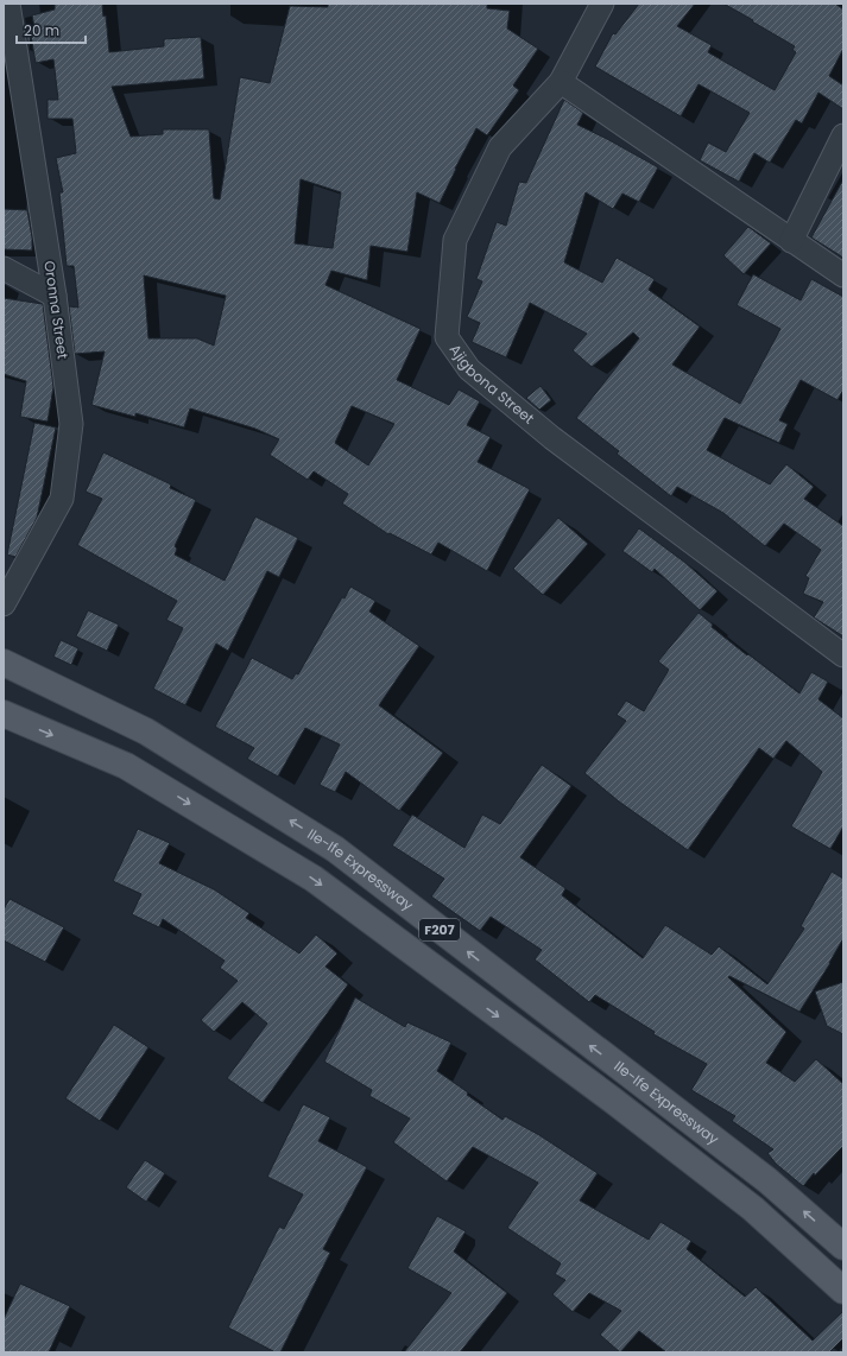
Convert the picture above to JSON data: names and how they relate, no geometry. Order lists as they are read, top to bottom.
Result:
{
  "streets": {
    "main road": ["Ile-Ife Expressway", "F207"],
    "street": ["Oronna Street", "Ajigbona Street"]
  },
  "scale_bar": "20 m"
}
